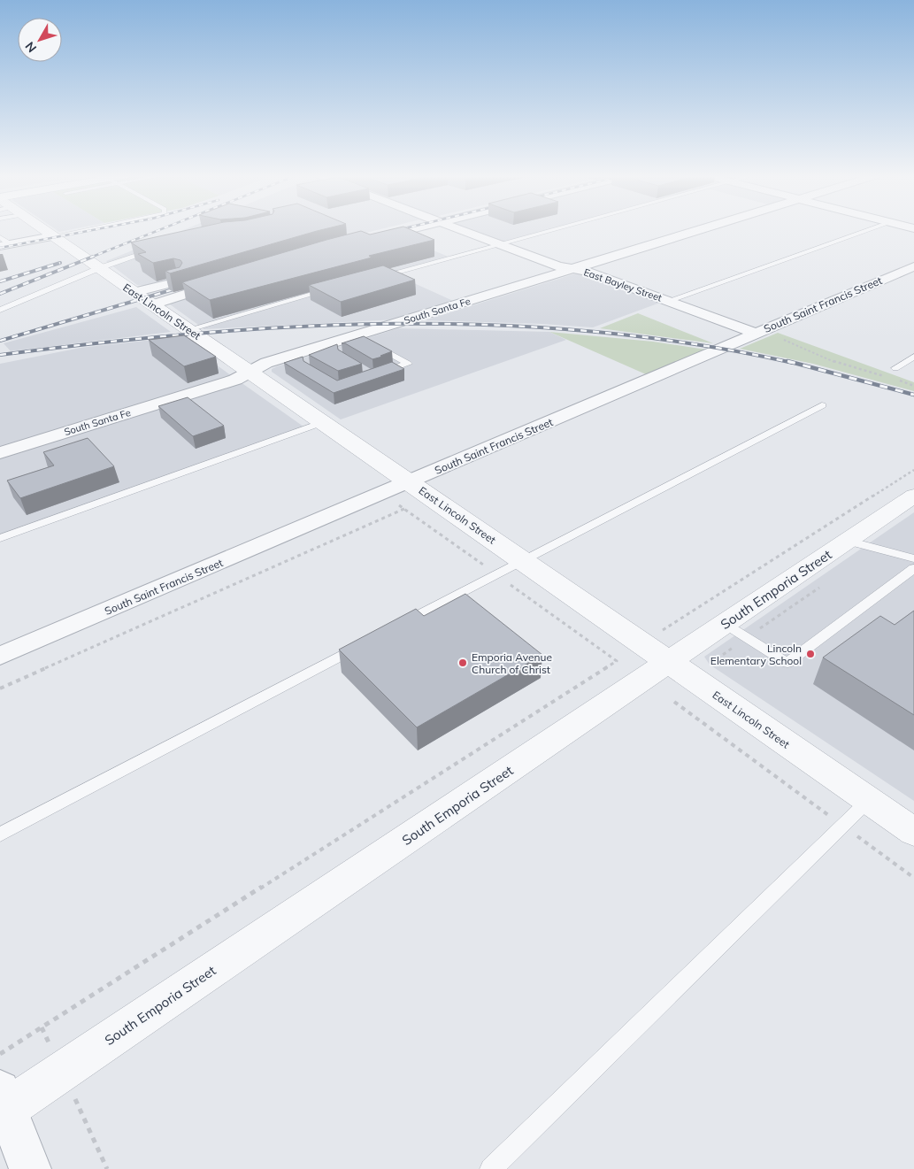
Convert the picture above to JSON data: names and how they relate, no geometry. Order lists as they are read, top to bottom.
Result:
{
  "streets": {
    "street": [
      "East Bayley Street",
      "South Saint Francis Street",
      "South Santa Fe",
      "East Lincoln Street",
      "South Emporia Street"
    ]
  },
  "crossings": [
    ["East Bayley Street", "South Saint Francis Street"],
    ["East Bayley Street", "South Santa Fe"],
    ["South Saint Francis Street", "East Lincoln Street"],
    ["South Santa Fe", "East Lincoln Street"],
    ["East Lincoln Street", "South Emporia Street"]
  ],
  "places": ["Lincoln Elementary School", "Emporia Avenue Church of Christ"],
  "north": "bottom left"
}
